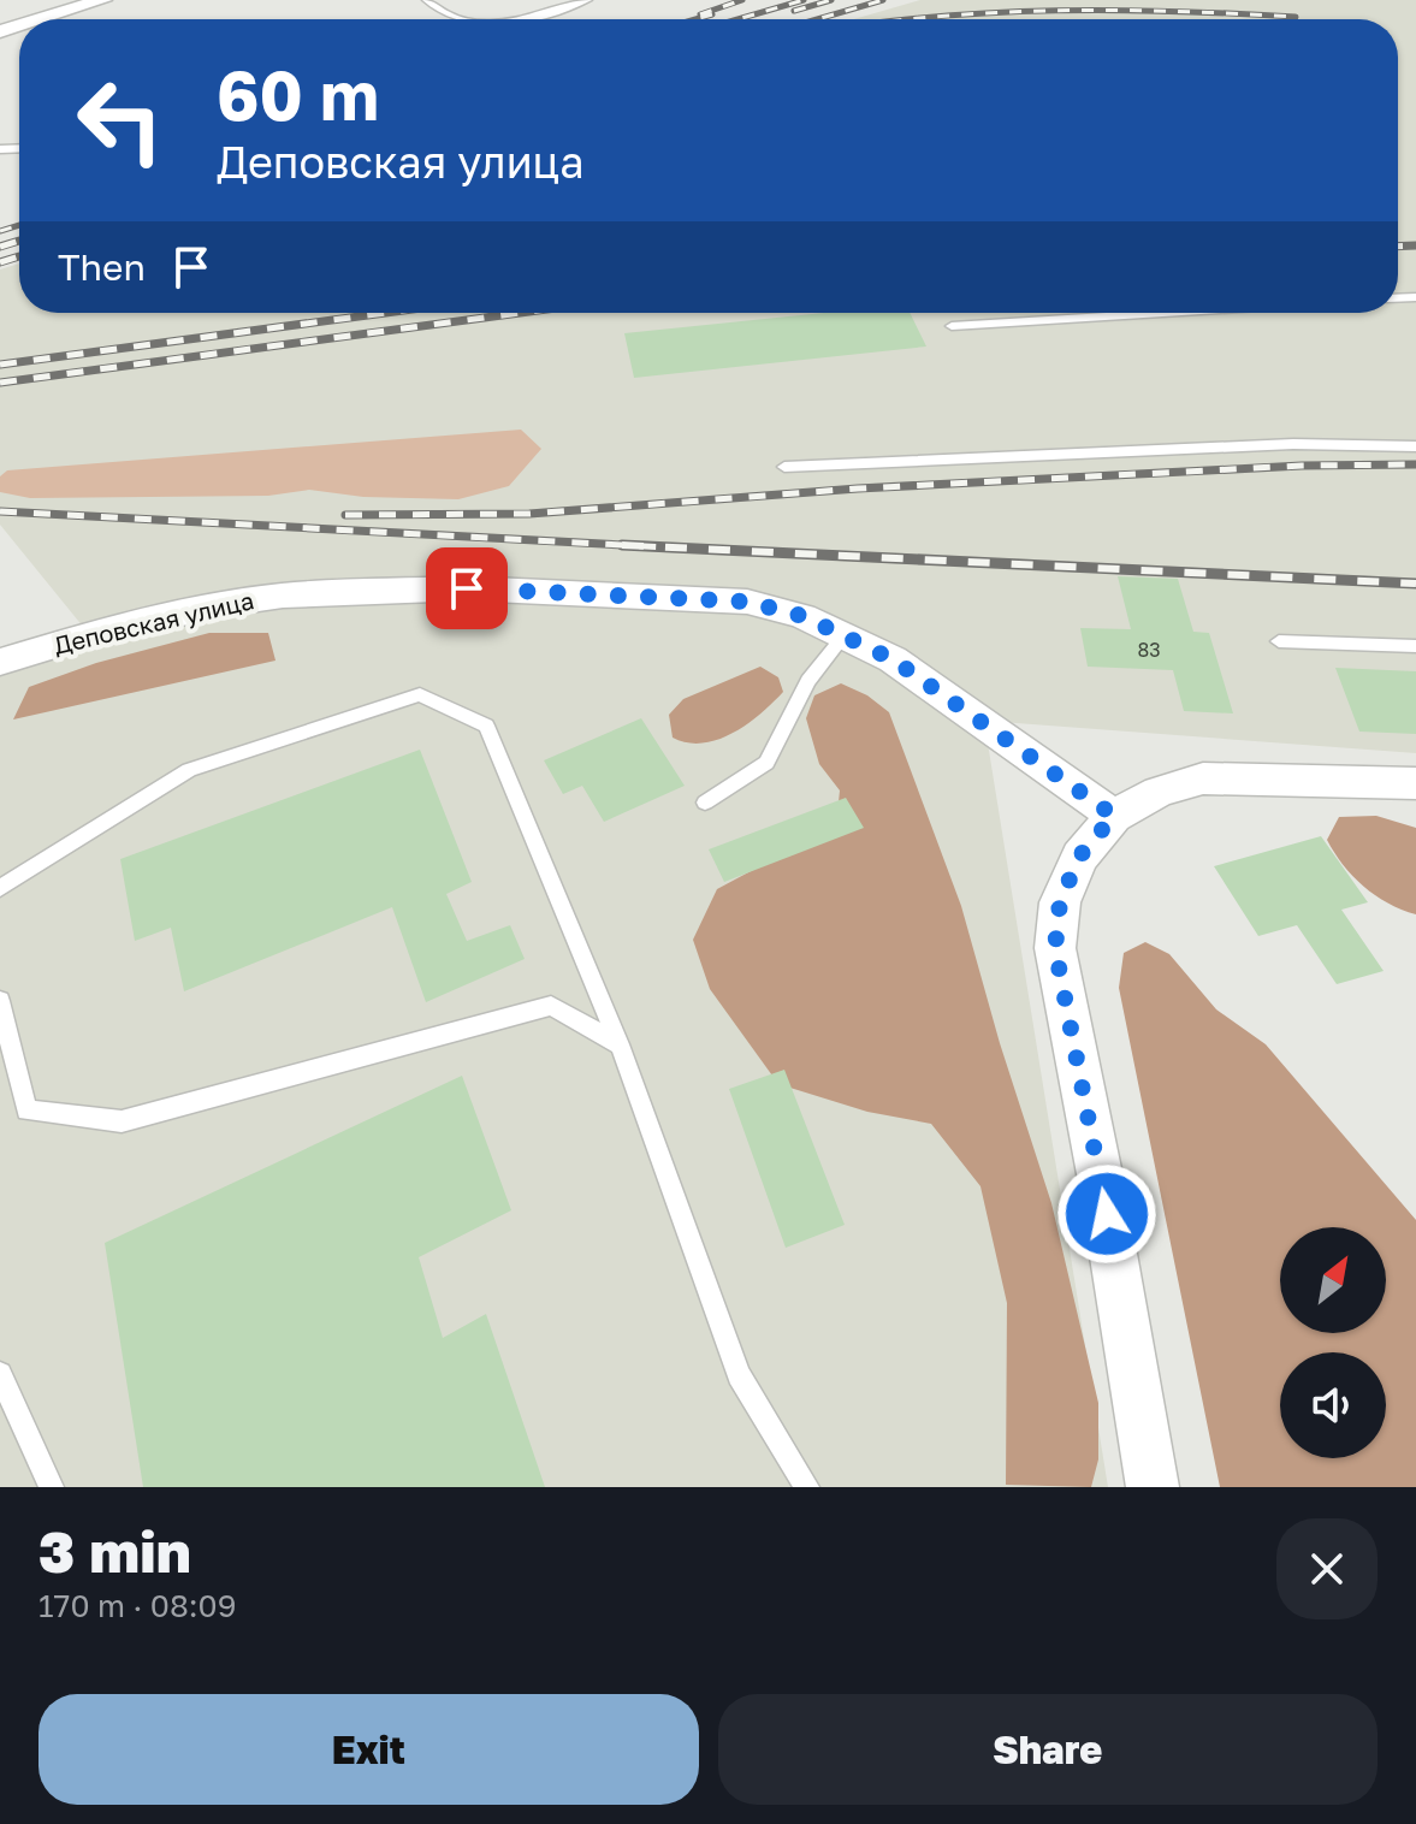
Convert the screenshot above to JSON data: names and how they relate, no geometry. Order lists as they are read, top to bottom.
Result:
{
  "streets": {
    "street": ["Деповская улица"]
  },
  "house_numbers": ["83"],
  "north": "top right",
  "page": {
    "turn": ["60 m", "Деповская улица"],
    "then": "Then",
    "heading": ["3 min", "170 m · 08:09"],
    "buttons": ["Exit", "Share"]
  }
}
